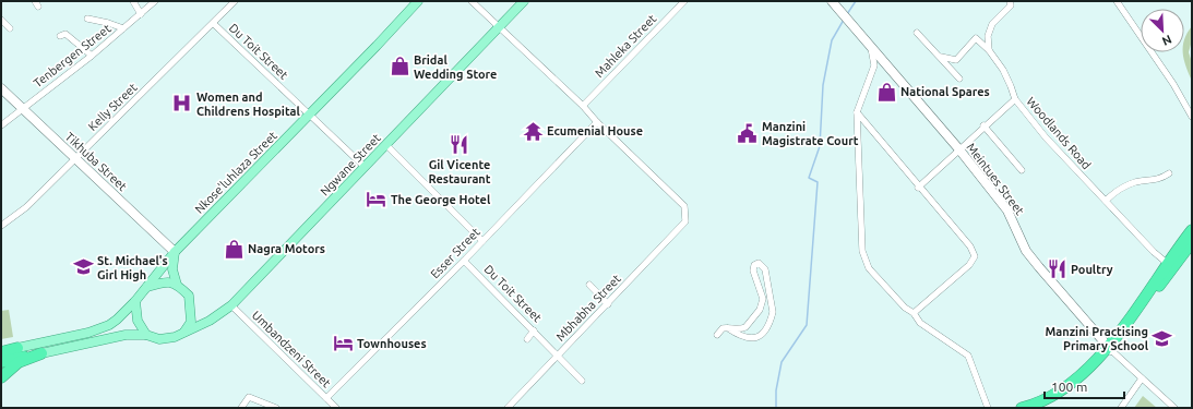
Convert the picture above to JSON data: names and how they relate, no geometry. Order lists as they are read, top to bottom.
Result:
{
  "streets": {
    "main road": ["Ngwane Street", "Nkose'luhlaza Street"],
    "street": [
      "Mahleka Street",
      "Du Toit Street",
      "Tenbergen Street",
      "Kelly Street",
      "Woodlands Road",
      "Tikhuba Street",
      "Meintues Street",
      "Esser Street",
      "Mbhabha Street",
      "Umbandzeni Street"
    ]
  },
  "crossings": [
    ["Du Toit Street", "Kelly Street"],
    ["Du Toit Street", "Ngwane Street"],
    ["Du Toit Street", "Nkose'luhlaza Street"],
    ["Du Toit Street", "Esser Street"],
    ["Du Toit Street", "Mbhabha Street"],
    ["Tenbergen Street", "Tikhuba Street"],
    ["Kelly Street", "Tikhuba Street"],
    ["Tikhuba Street", "Nkose'luhlaza Street"],
    ["Ngwane Street", "Nkose'luhlaza Street"],
    ["Ngwane Street", "Umbandzeni Street"],
    ["Esser Street", "Mbhabha Street"],
    ["Esser Street", "Umbandzeni Street"]
  ],
  "places": {
    "shop": ["Bridal Wedding Store", "National Spares", "Nagra Motors"],
    "hospital": ["Women and Childrens Hospital"],
    "temple": ["Ecumenial House"],
    "public building": ["Manzini Magistrate Court"],
    "restaurant": ["Gil Vicente Restaurant", "Poultry"],
    "hotel": ["The George Hotel", "Townhouses"],
    "school or university": ["St. Michael's Girl High", "Manzini Practising Primary School"]
  },
  "scale_bar": "100 m",
  "north": "bottom right"
}
